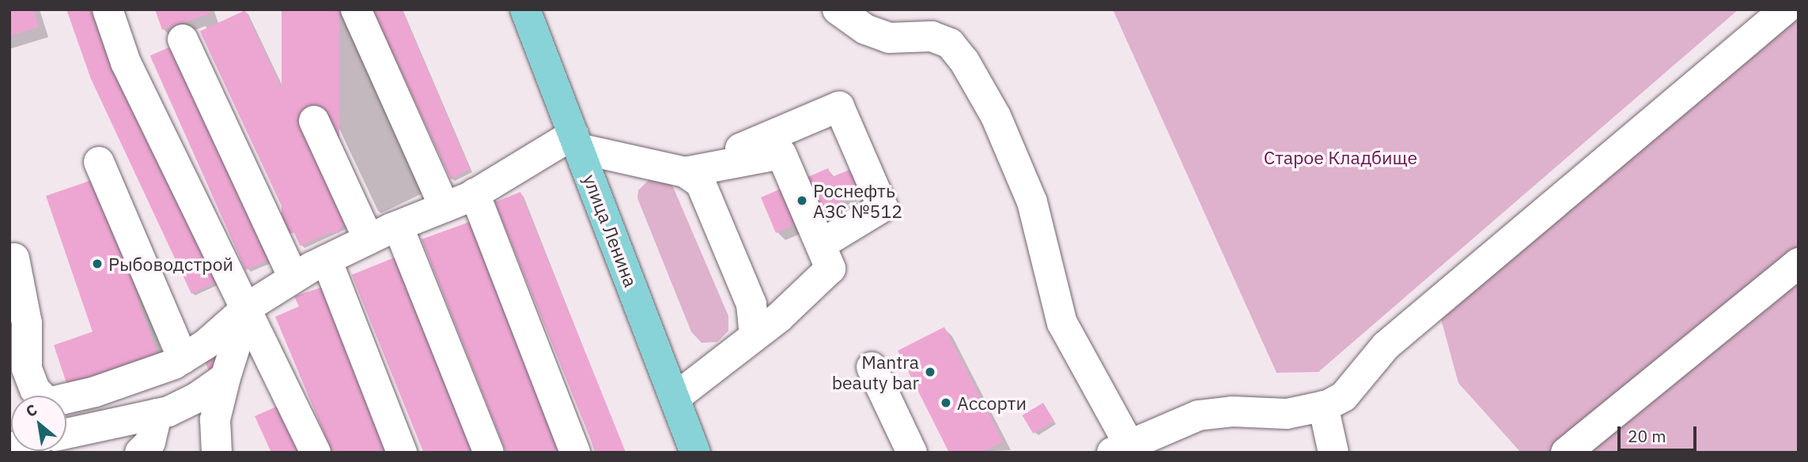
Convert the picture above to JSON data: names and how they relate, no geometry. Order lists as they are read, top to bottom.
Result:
{
  "streets": {
    "main road": ["улица Ленина"]
  },
  "parks": ["Старое Кладбище"],
  "places": [
    "Роснефть АЗС №512",
    "Рыбоводстрой",
    "Mantra beauty bar",
    "Ассорти"
  ],
  "scale_bar": "20 m",
  "north": "top left"
}
